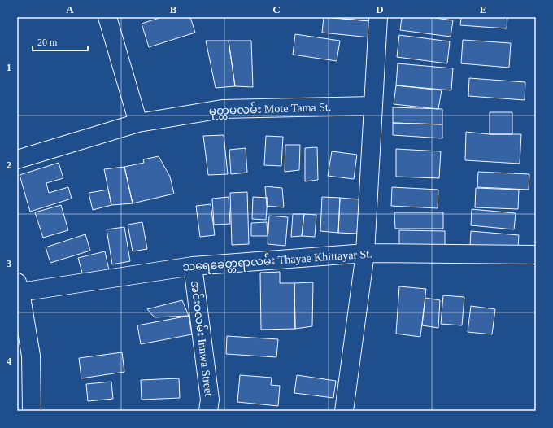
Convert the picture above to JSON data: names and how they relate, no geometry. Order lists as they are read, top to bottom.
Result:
{
  "streets": {
    "street": ["မုတ္တမလမ်း Mote Tama St.", "သရေခေတ္တရာလမ်း Thayae Khittayar St.", "အင်းဝလမ်း Innwa Street"]
  },
  "crossings": [
    ["သရေခေတ္တရာလမ်း Thayae Khittayar St.", "အင်းဝလမ်း Innwa Street"]
  ],
  "scale_bar": "20 m",
  "grid": {
    "columns": [
      "A",
      "B",
      "C",
      "D",
      "E"
    ],
    "rows": [
      "1",
      "2",
      "3",
      "4"
    ]
  }
}
